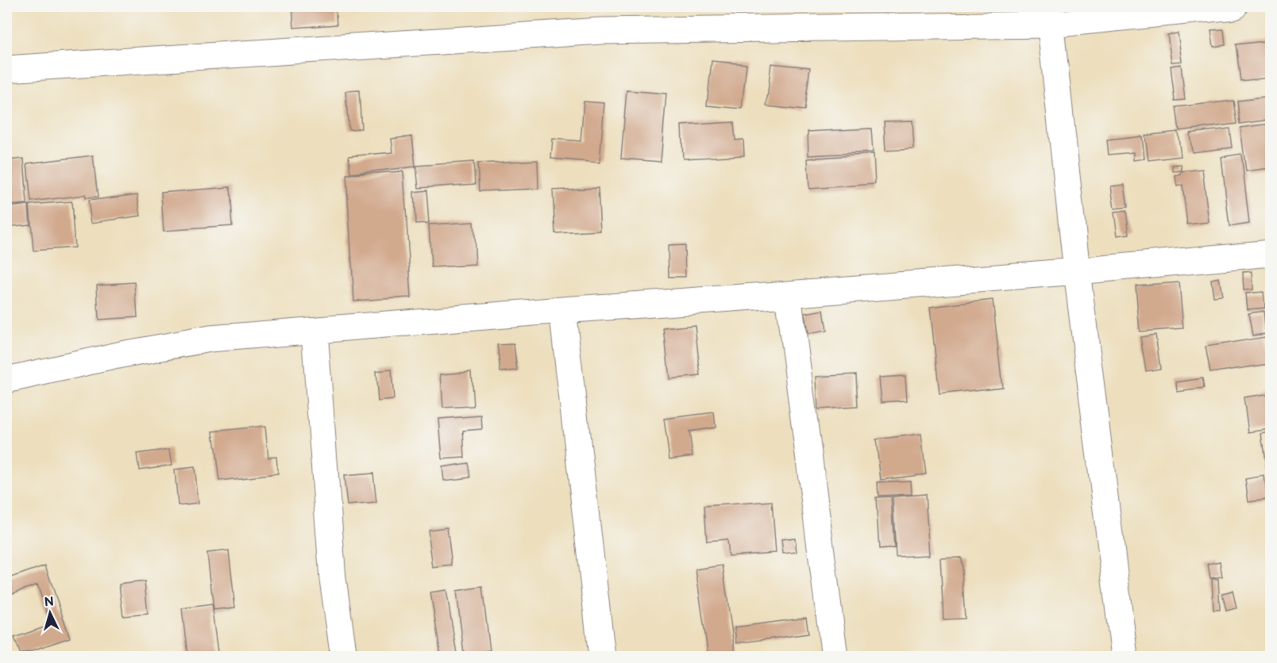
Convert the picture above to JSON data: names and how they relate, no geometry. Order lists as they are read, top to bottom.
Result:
{
  "north": "top"
}
